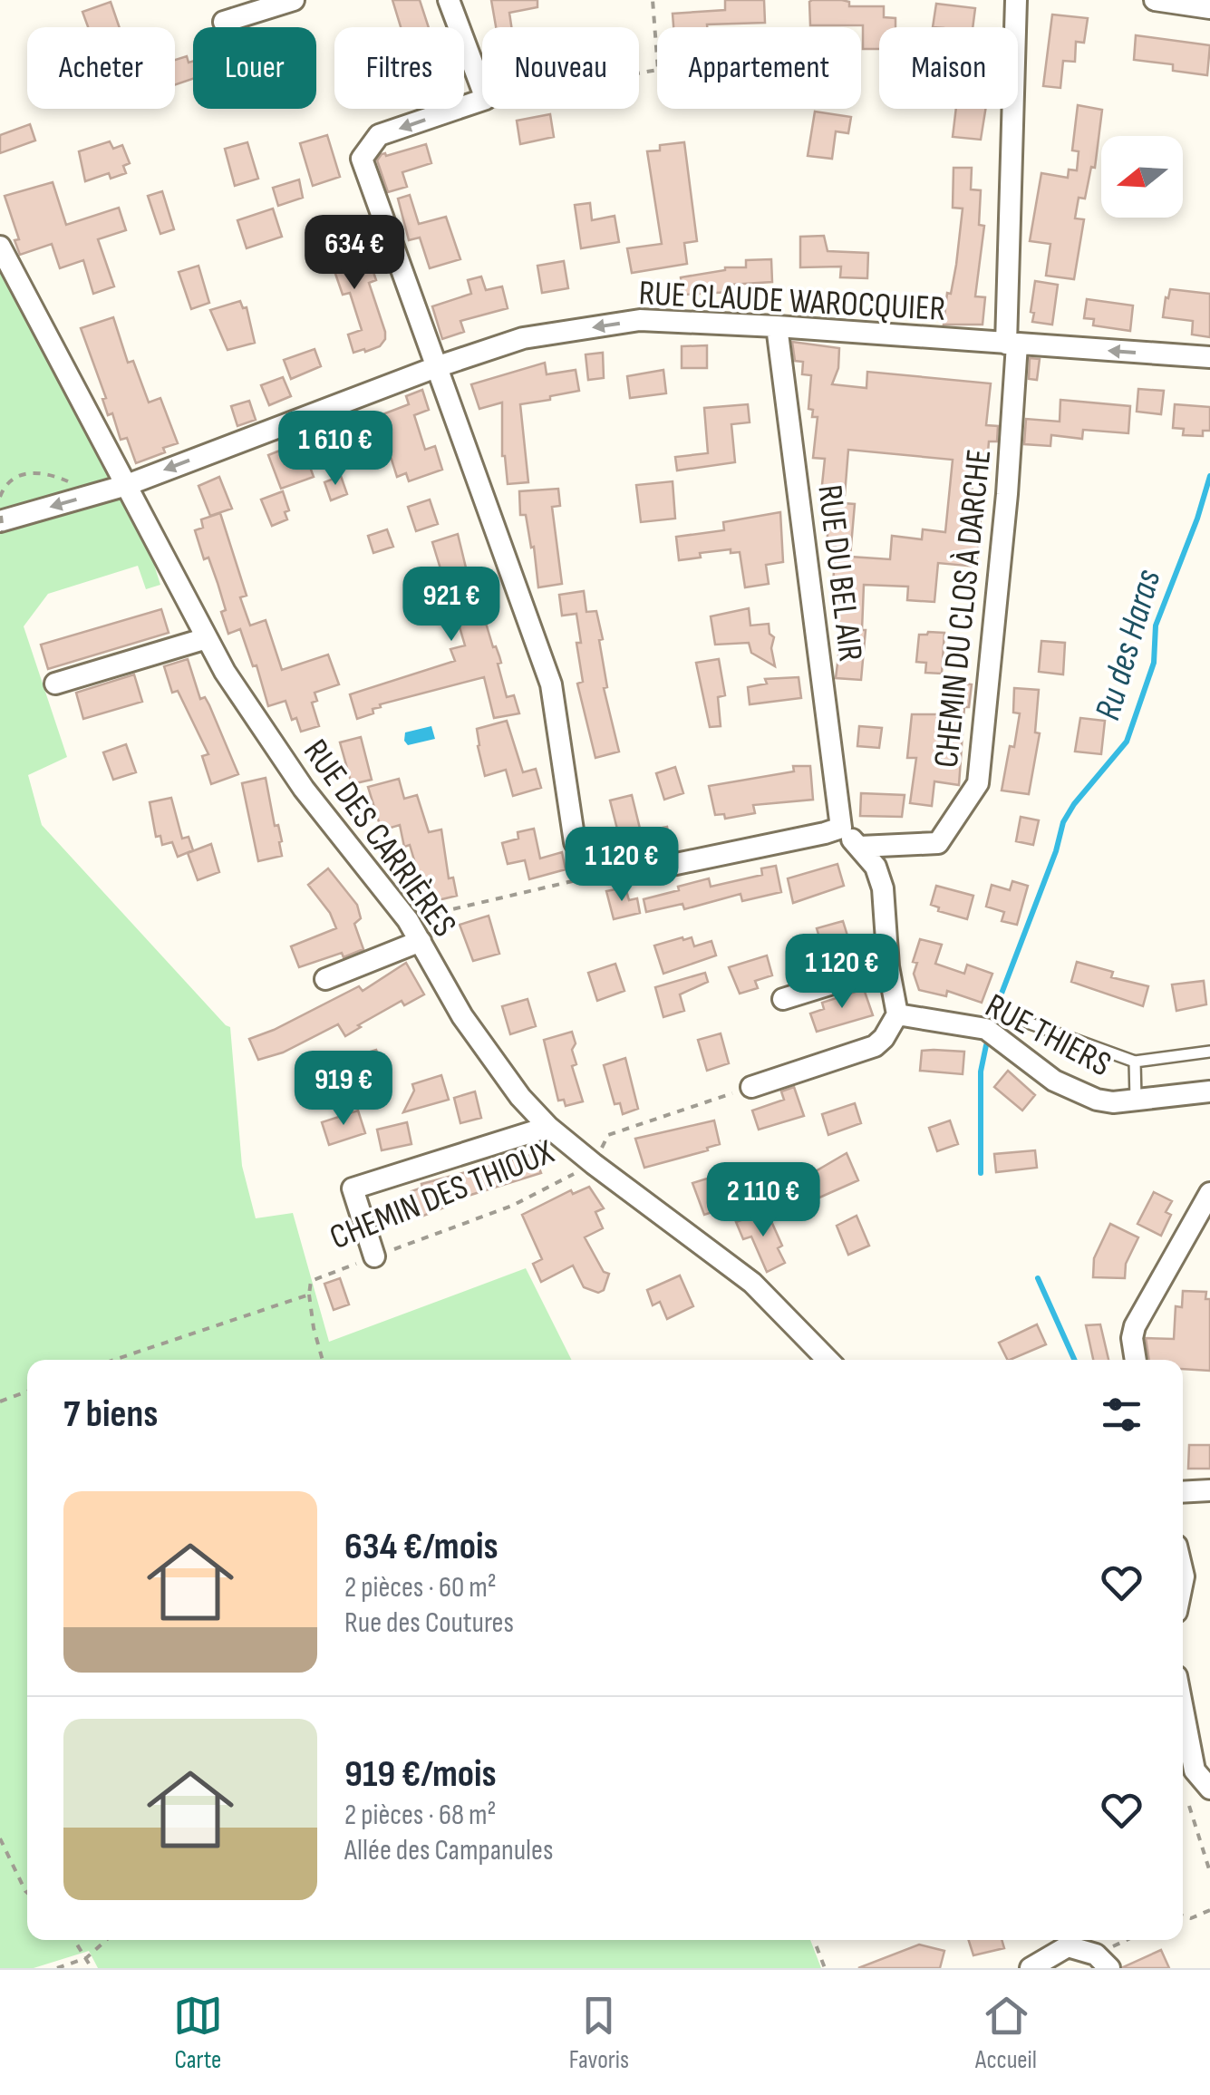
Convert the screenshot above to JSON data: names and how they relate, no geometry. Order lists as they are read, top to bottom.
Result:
{
  "streets": {
    "street": [
      "RUE CLAUDE WAROCQUIER",
      "RUE DU BEL AIR",
      "CHEMIN DU CLOS À DARCHE",
      "RUE DES CARRIÈRES",
      "RUE THIERS"
    ],
    "path": ["CHEMIN DES THIOUX"]
  },
  "crossings": [
    ["RUE CLAUDE WAROCQUIER", "RUE DU BEL AIR"],
    ["RUE CLAUDE WAROCQUIER", "CHEMIN DU CLOS À DARCHE"],
    ["RUE CLAUDE WAROCQUIER", "RUE DES CARRIÈRES"],
    ["RUE DES CARRIÈRES", "CHEMIN DES THIOUX"]
  ],
  "one_way": ["RUE CLAUDE WAROCQUIER"],
  "water": ["Ru des Haras"],
  "north": "left",
  "page": {
    "chip": [
      "Acheter",
      "Louer",
      "Filtres",
      "Nouveau",
      "Appartement",
      "Maison"
    ],
    "price": [
      "634 €",
      "1 610 €",
      "921 €",
      "1 120 €",
      "1 120 €",
      "919 €",
      "2 110 €"
    ],
    "heading": "7 biens",
    "list": [
      {
        "name": "634 €/mois",
        "note": "2 pièces · 60 m² · Rue des Coutures"
      },
      {
        "name": "919 €/mois",
        "note": "2 pièces · 68 m² · Allée des Campanules"
      }
    ],
    "tabs": ["Carte", "Favoris", "Accueil"]
  }
}
